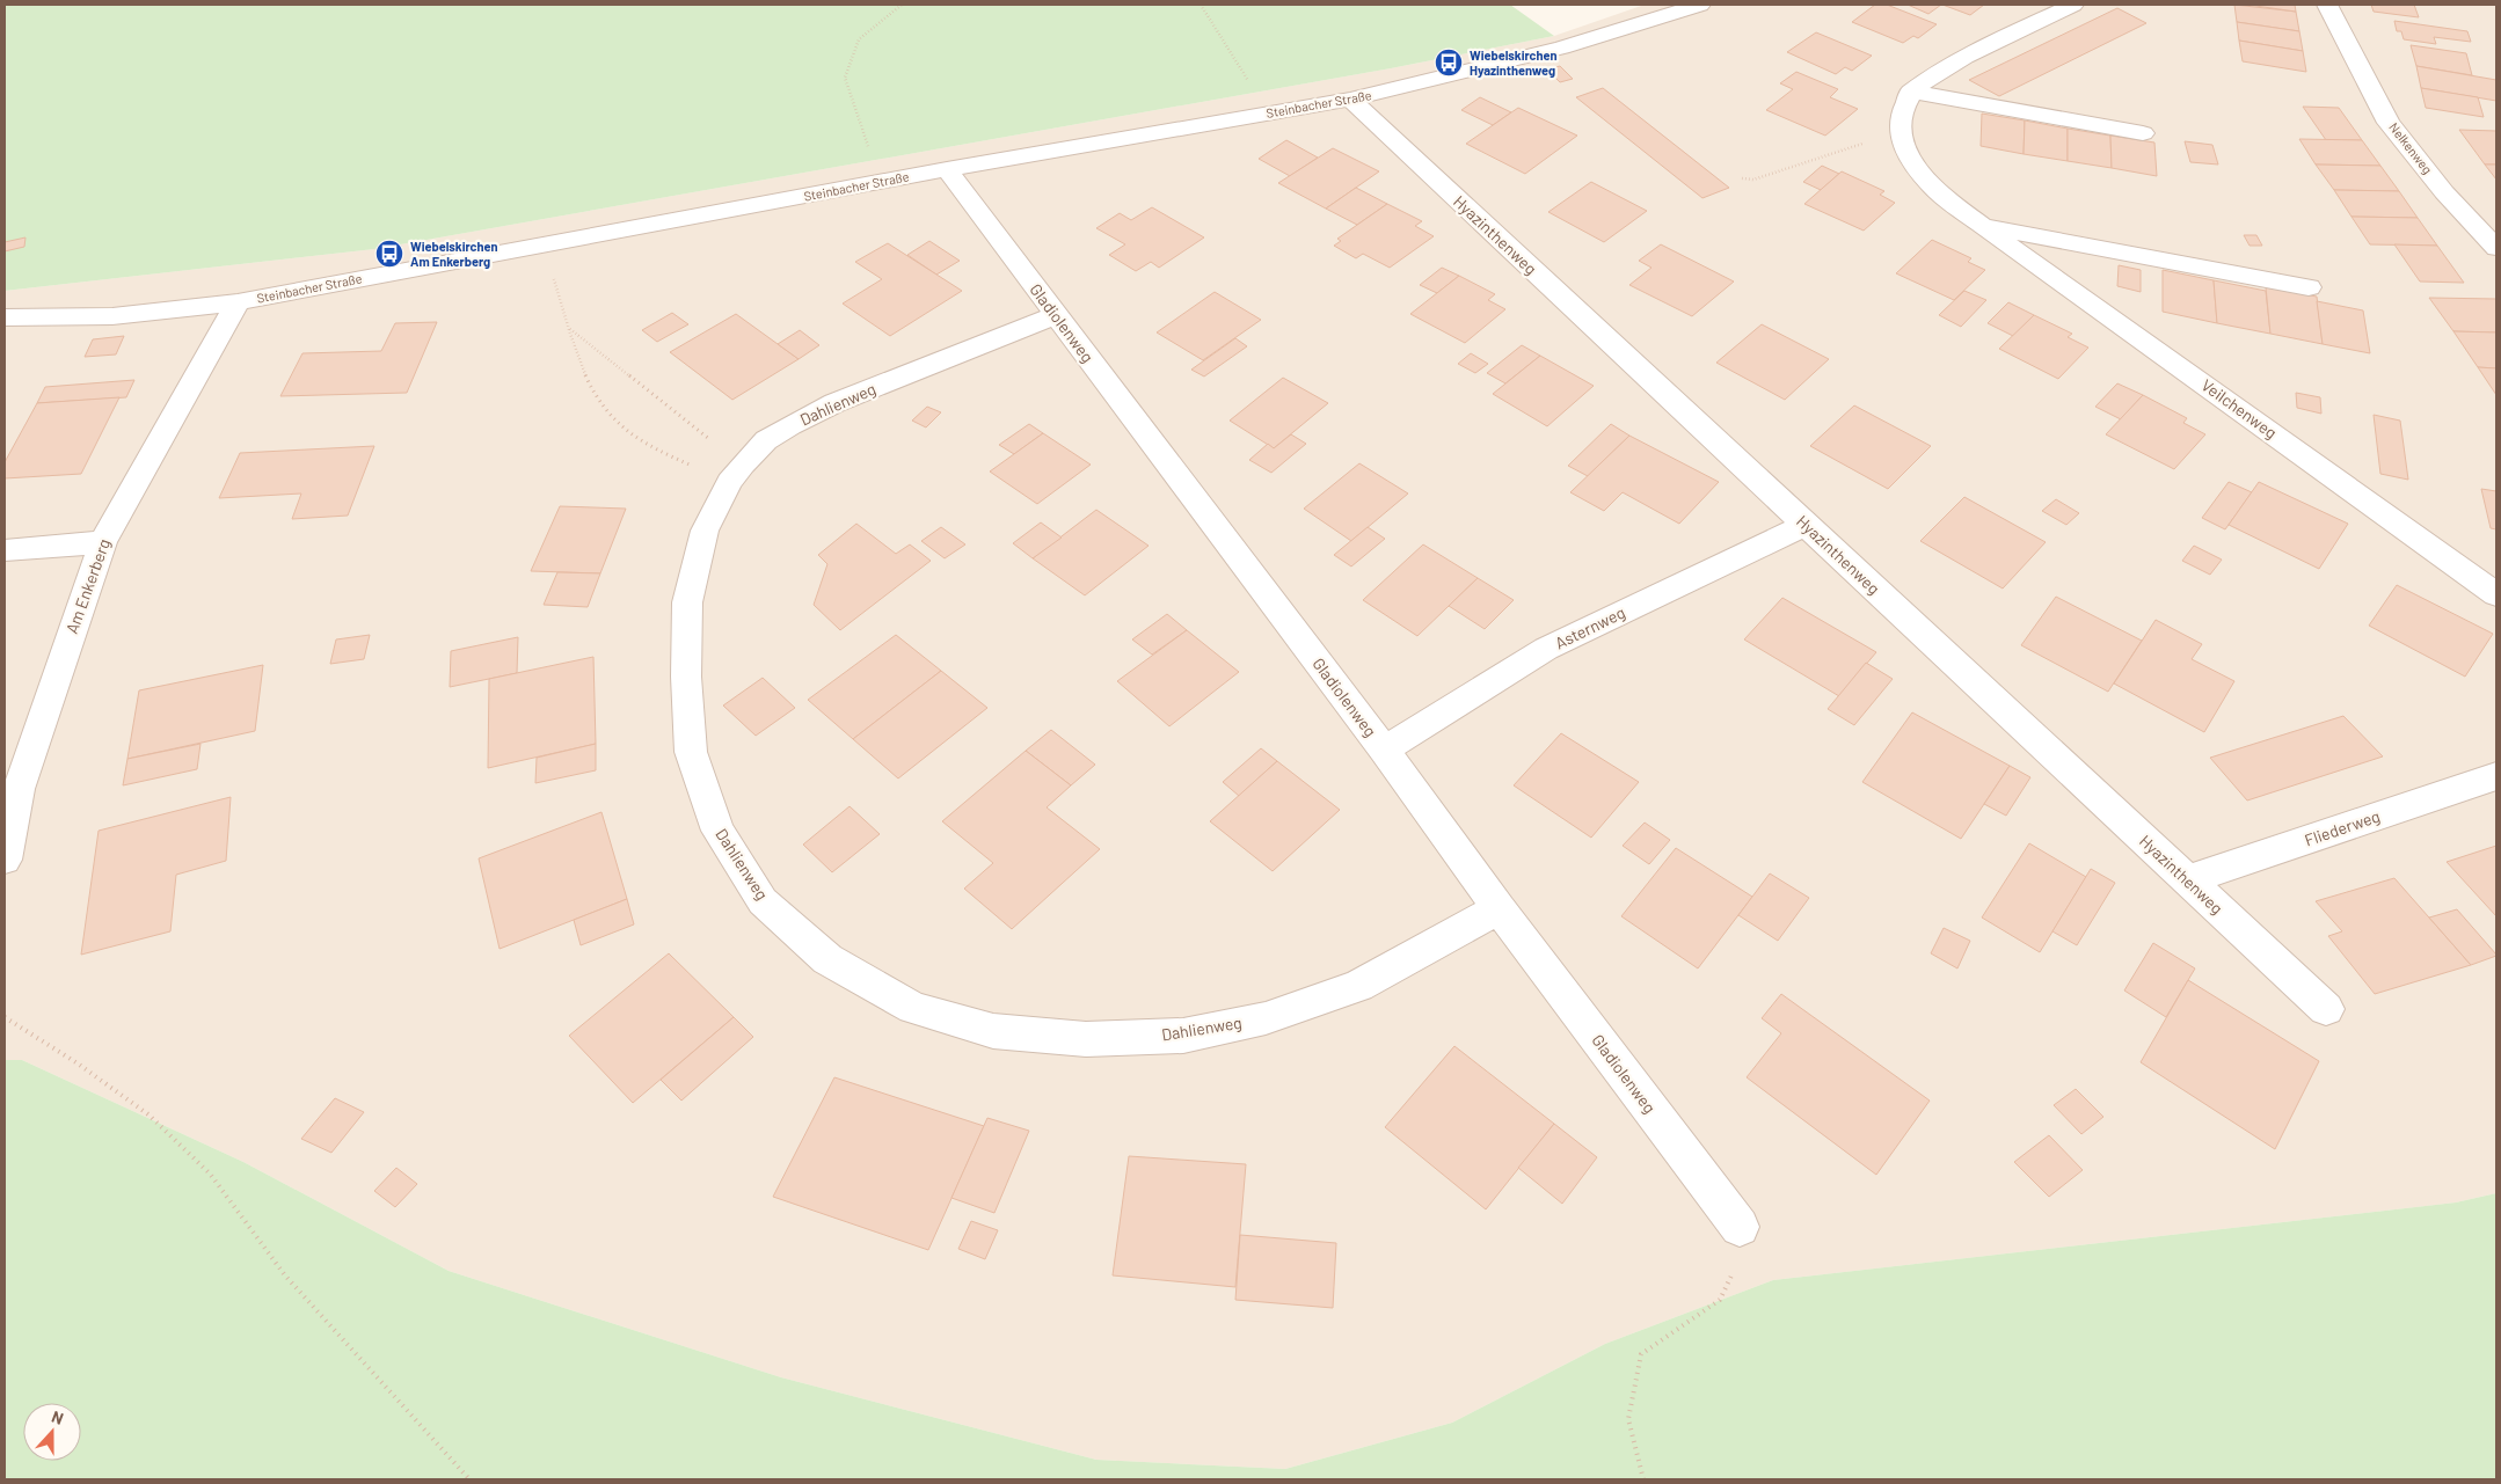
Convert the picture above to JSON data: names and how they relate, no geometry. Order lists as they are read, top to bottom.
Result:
{
  "streets": {
    "street": [
      "Steinbacher Straße",
      "Nelkenweg",
      "Hyazinthenweg",
      "Gladiolenweg",
      "Dahlienweg",
      "Veilchenweg",
      "Am Enkerberg",
      "Asternweg",
      "Fliederweg"
    ]
  },
  "crossings": [
    ["Steinbacher Straße", "Hyazinthenweg"],
    ["Steinbacher Straße", "Gladiolenweg"],
    ["Steinbacher Straße", "Am Enkerberg"],
    ["Hyazinthenweg", "Asternweg"],
    ["Hyazinthenweg", "Fliederweg"],
    ["Gladiolenweg", "Dahlienweg"],
    ["Gladiolenweg", "Asternweg"]
  ],
  "places": {
    "bus stop": ["Wiebelskirchen Hyazinthenweg", "Wiebelskirchen Am Enkerberg"]
  },
  "north": "top"
}
